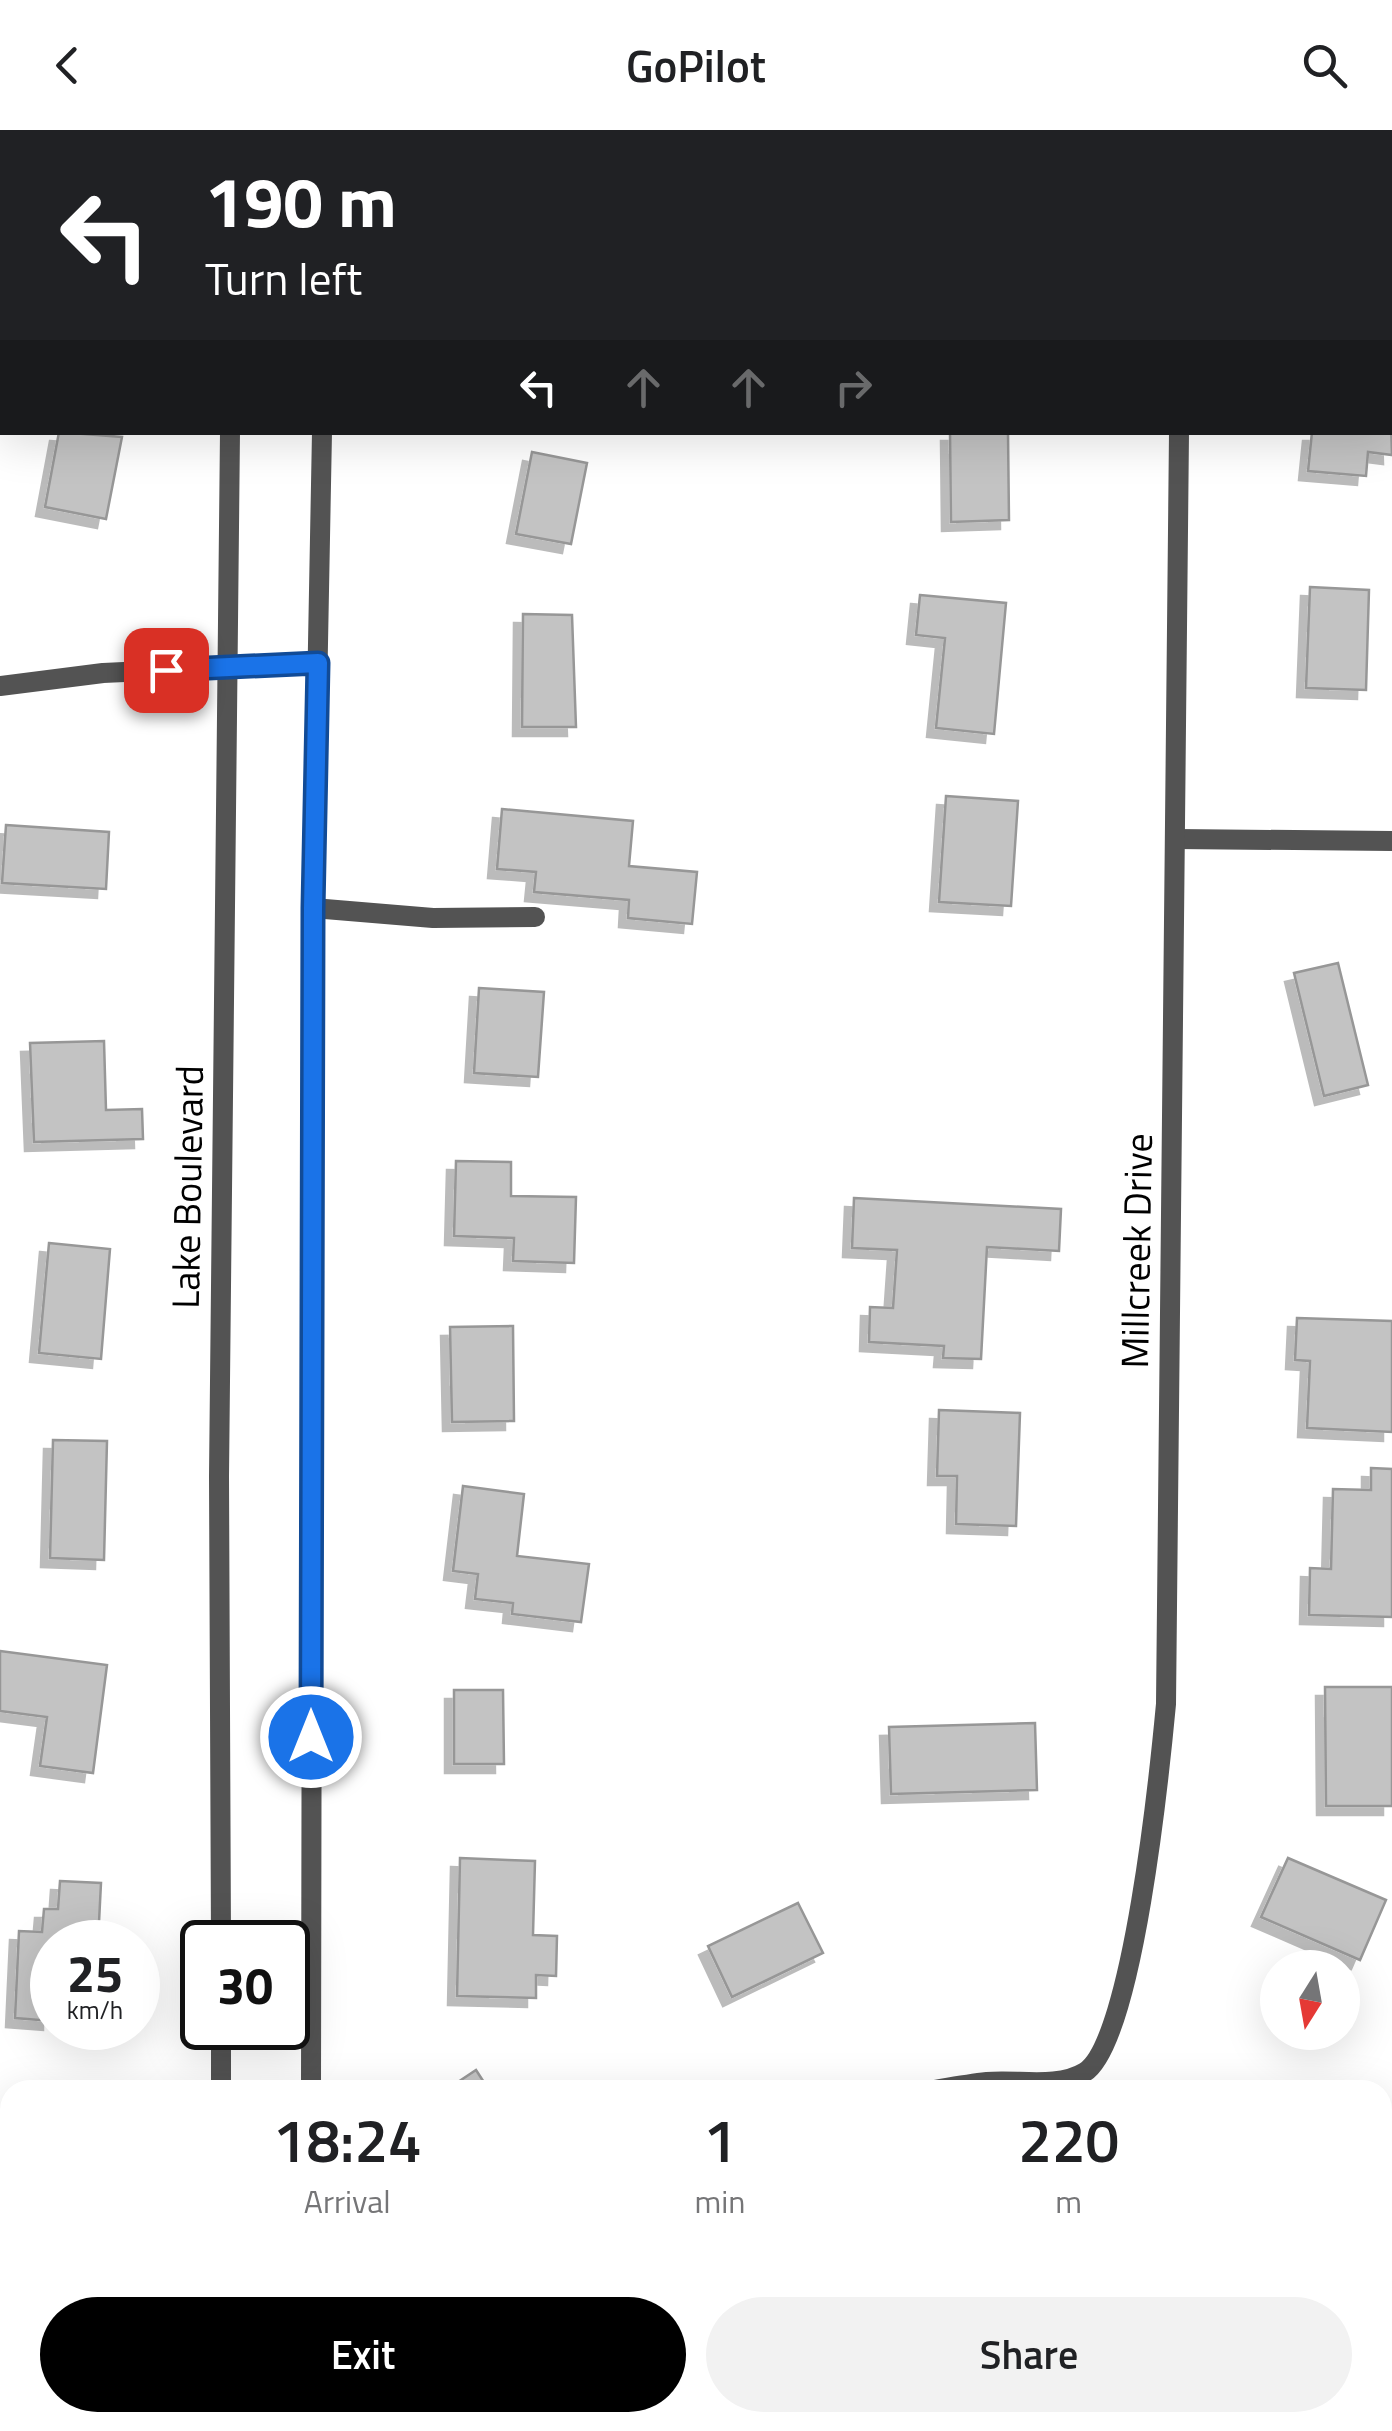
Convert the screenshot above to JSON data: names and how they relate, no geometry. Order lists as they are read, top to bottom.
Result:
{
  "streets": {
    "street": ["Lake Boulevard", "Millcreek Drive"]
  },
  "north": "bottom",
  "page": {
    "header": "GoPilot",
    "turn": ["190 m", "Turn left"],
    "speed": "25 km/h",
    "limit": "30",
    "eta": [
      "18:24",
      "Arrival",
      "1",
      "min",
      "220",
      "m"
    ],
    "buttons": ["Exit", "Share"]
  }
}
